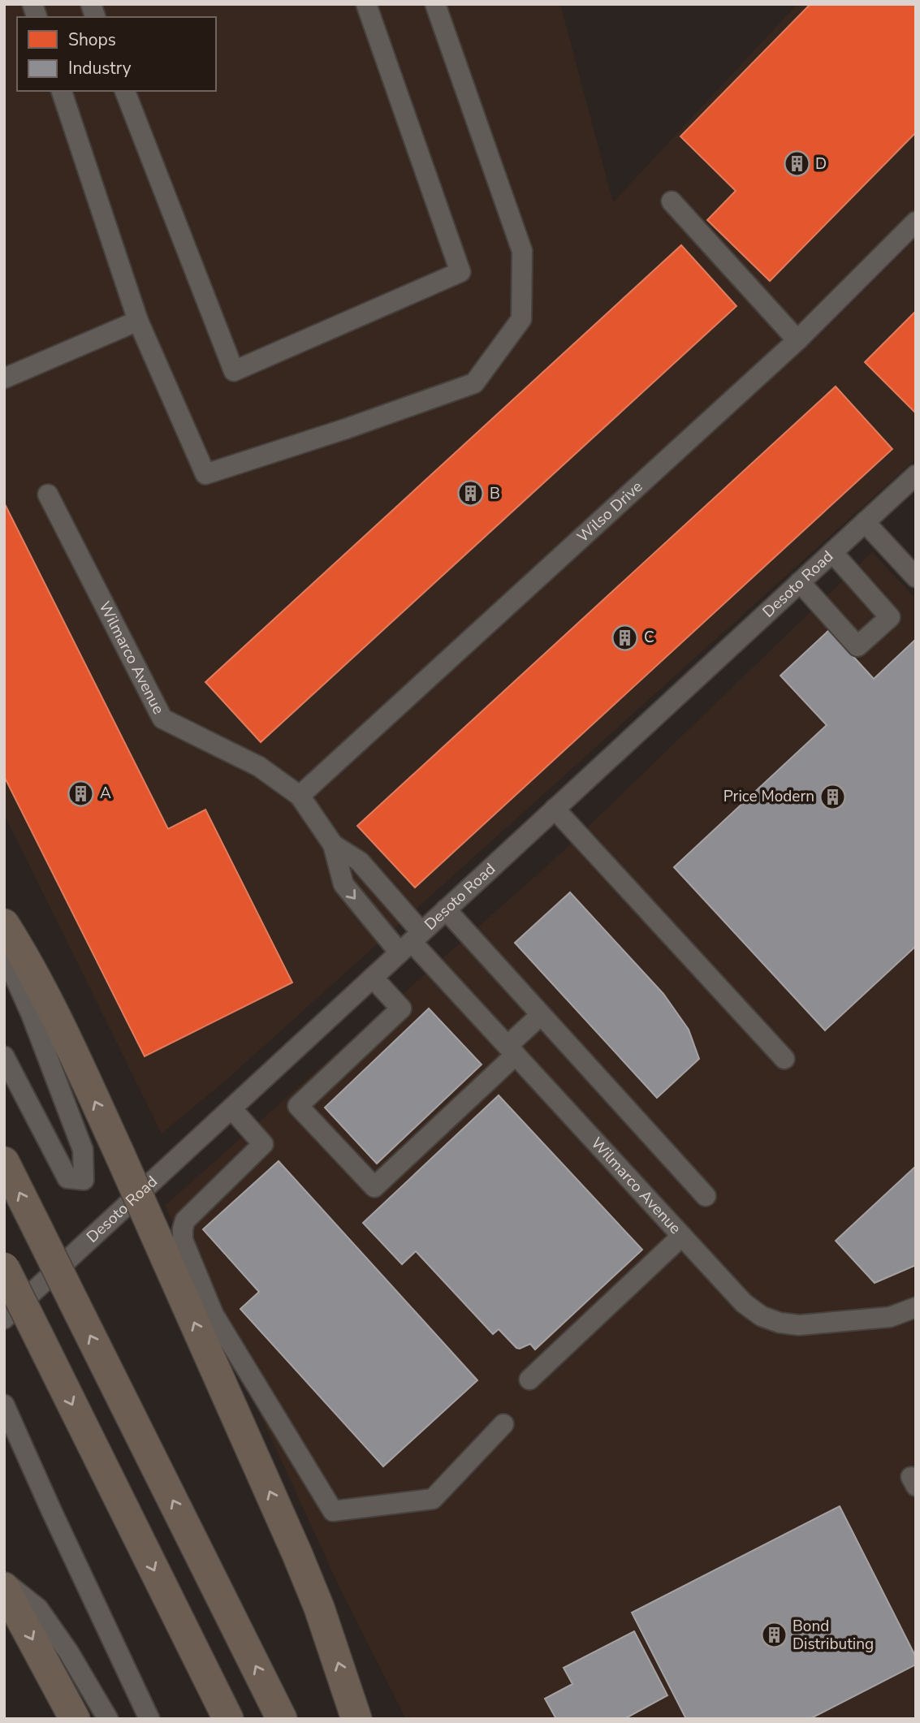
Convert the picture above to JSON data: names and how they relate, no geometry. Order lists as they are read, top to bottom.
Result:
{
  "streets": {
    "street": ["Wilso Drive", "Desoto Road", "Wilmarco Avenue"]
  },
  "crossings": [
    ["Wilso Drive", "Wilmarco Avenue"],
    ["Desoto Road", "Wilmarco Avenue"]
  ],
  "places": {
    "building": [
      "D",
      "B",
      "C",
      "A",
      "Price Modern",
      "Bond Distributing"
    ]
  },
  "legend": ["Shops", "Industry"]
}
